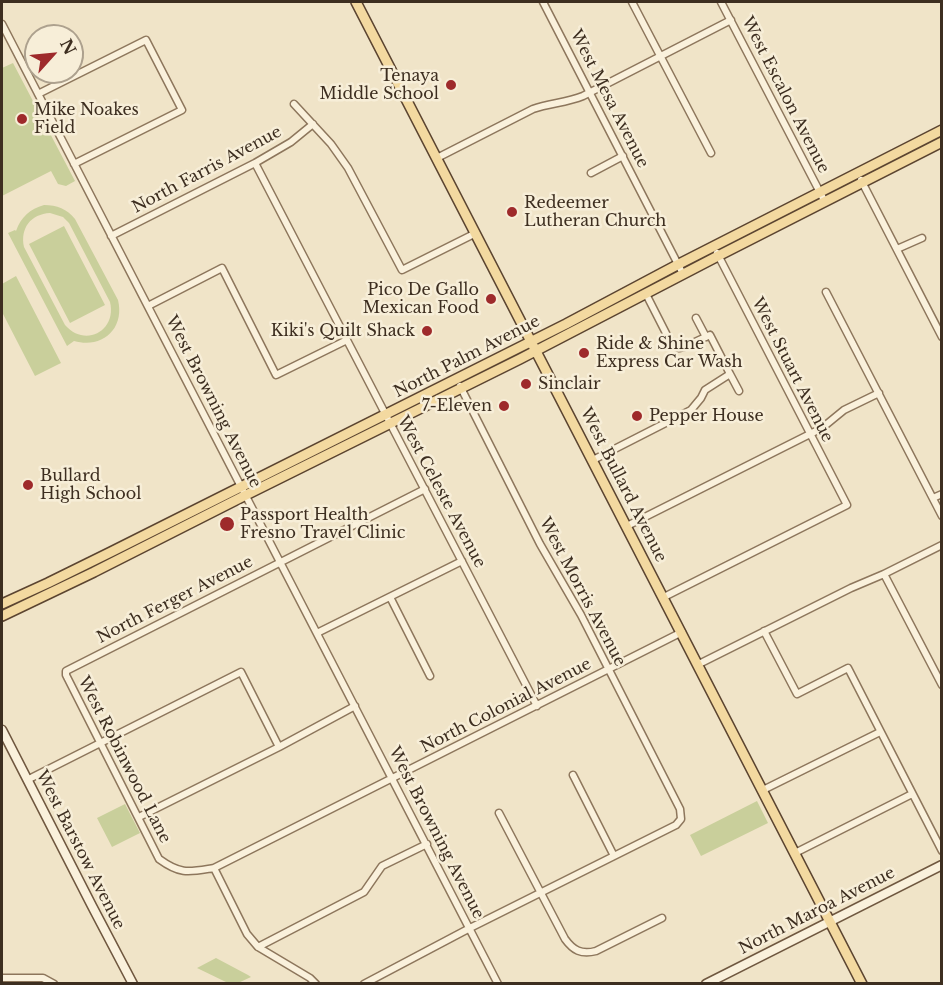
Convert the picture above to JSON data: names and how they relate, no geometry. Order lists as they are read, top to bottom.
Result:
{
  "streets": {
    "main road": ["North Palm Avenue", "West Bullard Avenue"],
    "street": [
      "West Escalon Avenue",
      "West Mesa Avenue",
      "North Farris Avenue",
      "West Stuart Avenue",
      "West Browning Avenue",
      "West Celeste Avenue",
      "West Morris Avenue",
      "North Ferger Avenue",
      "North Colonial Avenue",
      "West Robinwood Lane",
      "West Barstow Avenue",
      "North Maroa Avenue"
    ]
  },
  "crossings": [
    ["West Escalon Avenue", "North Palm Avenue"],
    ["West Mesa Avenue", "North Palm Avenue"],
    ["North Farris Avenue", "West Browning Avenue"],
    ["North Farris Avenue", "West Celeste Avenue"],
    ["North Palm Avenue", "West Stuart Avenue"],
    ["North Palm Avenue", "West Browning Avenue"],
    ["North Palm Avenue", "West Bullard Avenue"],
    ["North Palm Avenue", "West Celeste Avenue"],
    ["North Palm Avenue", "West Morris Avenue"],
    ["West Stuart Avenue", "West Bullard Avenue"],
    ["West Browning Avenue", "North Ferger Avenue"],
    ["West Browning Avenue", "North Colonial Avenue"],
    ["West Bullard Avenue", "North Colonial Avenue"],
    ["West Bullard Avenue", "North Maroa Avenue"],
    ["West Celeste Avenue", "North Ferger Avenue"],
    ["West Celeste Avenue", "North Colonial Avenue"],
    ["West Morris Avenue", "North Colonial Avenue"],
    ["North Ferger Avenue", "West Robinwood Lane"],
    ["North Colonial Avenue", "West Robinwood Lane"]
  ],
  "places": [
    "Tenaya Middle School",
    "Mike Noakes Field",
    "Redeemer Lutheran Church",
    "Pico De Gallo Mexican Food",
    "Kiki's Quilt Shack",
    "Ride & Shine Express Car Wash",
    "Sinclair",
    "7-Eleven",
    "Pepper House",
    "Bullard High School",
    "Passport Health Fresno Travel Clinic"
  ],
  "north": "top right"
}
